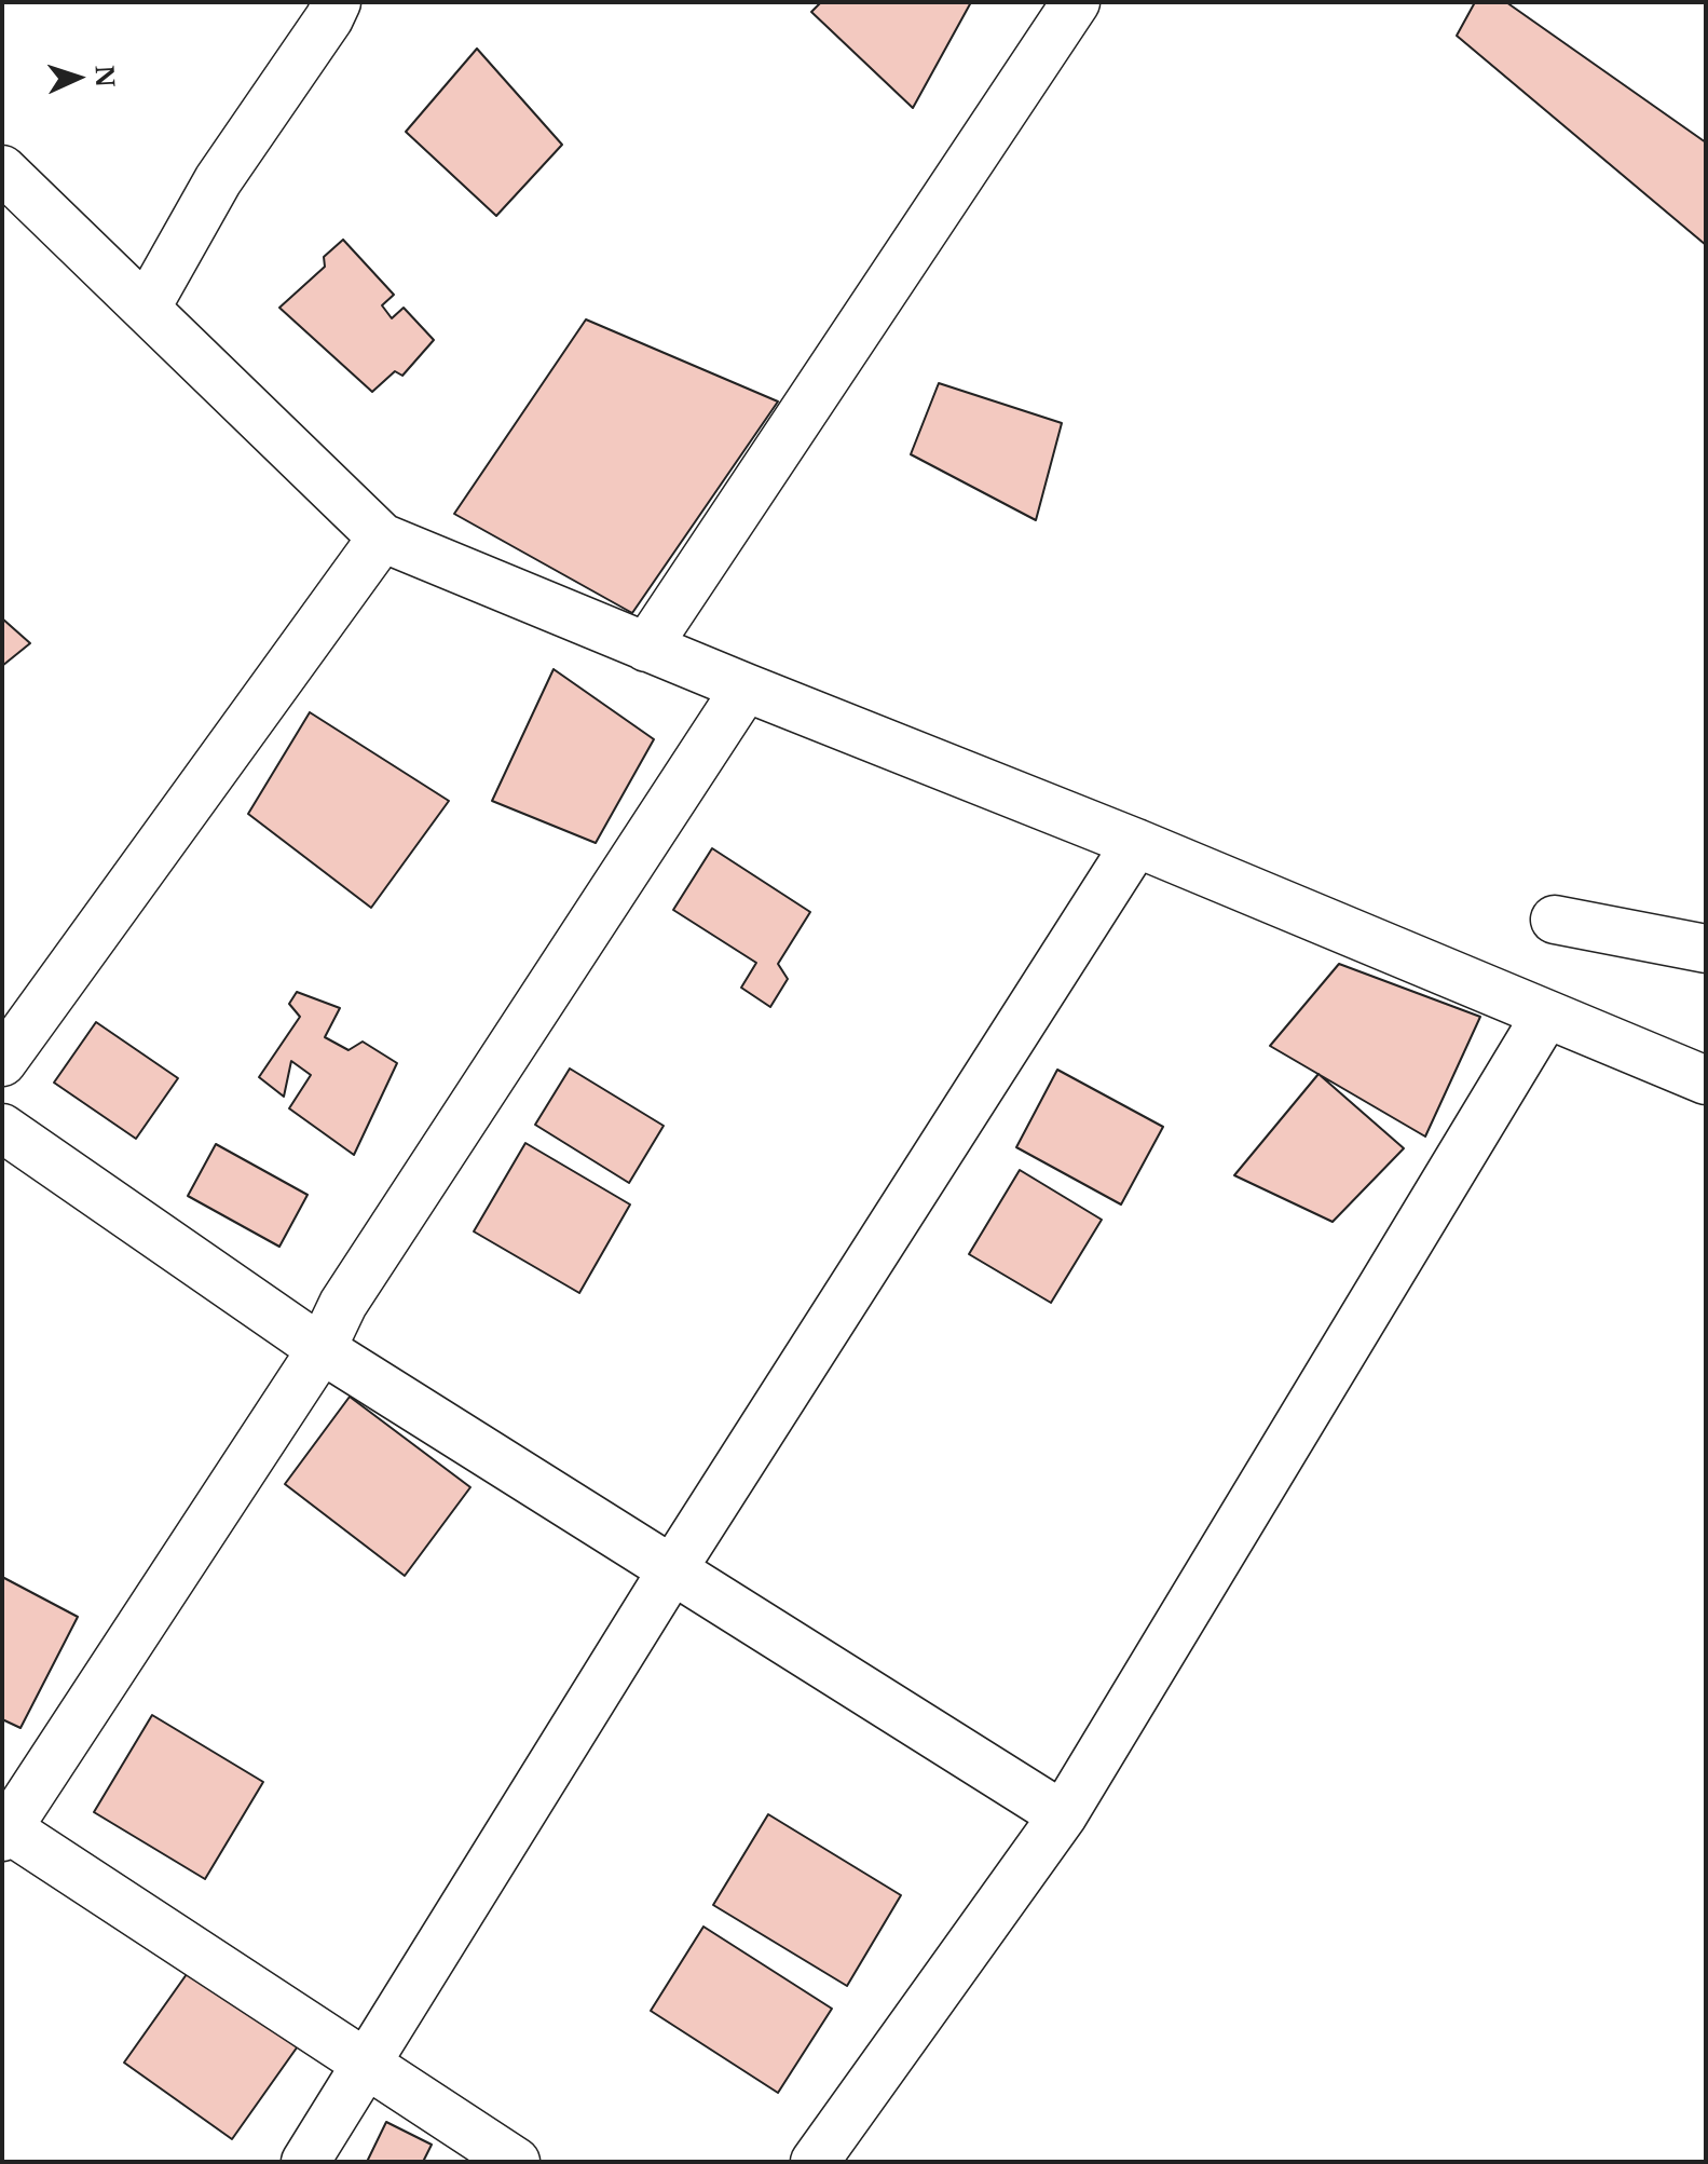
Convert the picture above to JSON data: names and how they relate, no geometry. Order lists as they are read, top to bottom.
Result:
{
  "north": "right"
}
